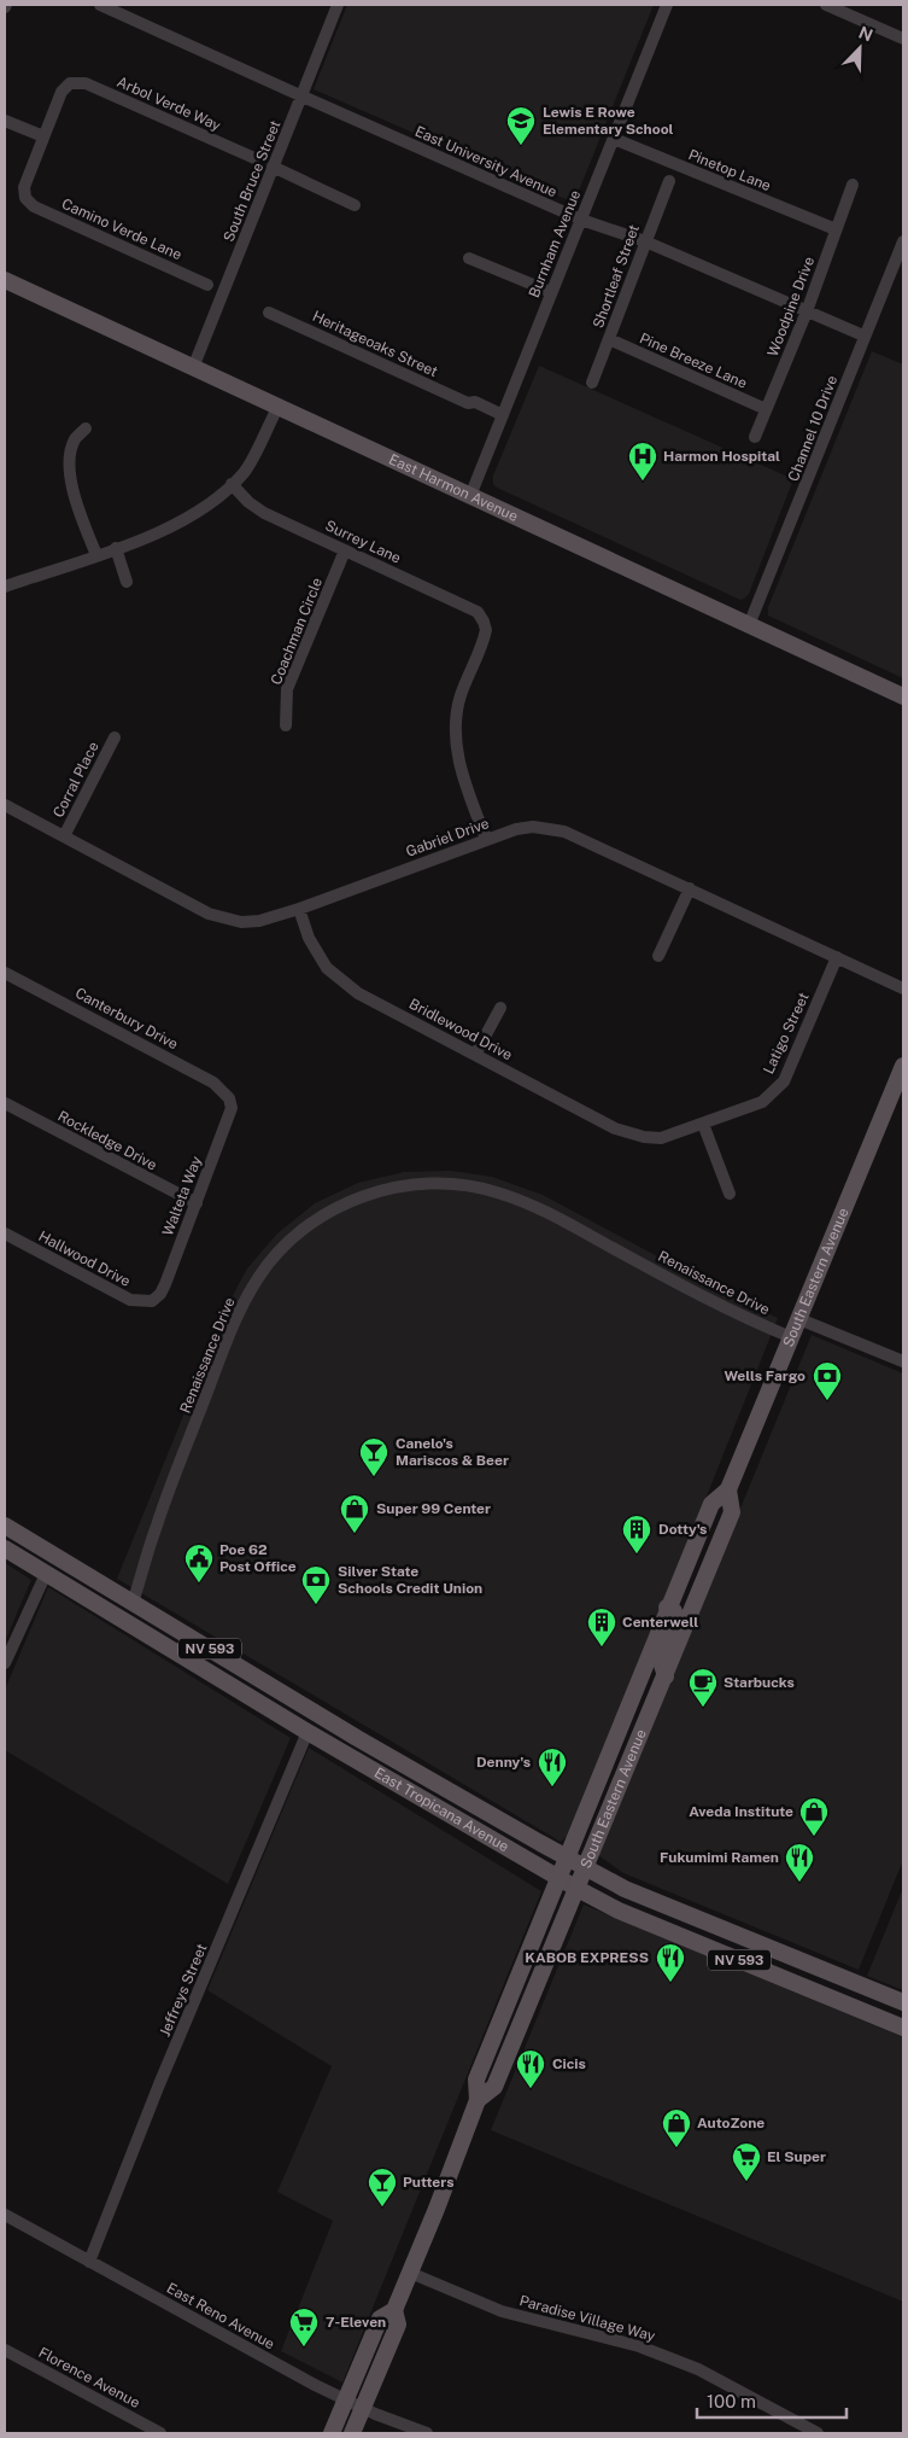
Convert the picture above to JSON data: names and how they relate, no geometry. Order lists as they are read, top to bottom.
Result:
{
  "streets": {
    "main road": [
      "East Harmon Avenue",
      "South Eastern Avenue",
      "NV 593",
      "East Tropicana Avenue"
    ],
    "street": [
      "Arbol Verde Way",
      "East University Avenue",
      "Pinetop Lane",
      "South Bruce Street",
      "Camino Verde Lane",
      "Burnham Avenue",
      "Shortleaf Street",
      "Woodpine Drive",
      "Heritageoaks Street",
      "Pine Breeze Lane",
      "Channel 10 Drive",
      "Surrey Lane",
      "Coachman Circle",
      "Corral Place",
      "Gabriel Drive",
      "Canterbury Drive",
      "Bridlewood Drive",
      "Latigo Street",
      "Rockledge Drive",
      "Walteta Way",
      "Hallwood Drive",
      "Renaissance Drive",
      "Jeffreys Street",
      "East Reno Avenue",
      "Paradise Village Way",
      "Florence Avenue"
    ]
  },
  "crossings": [
    ["Arbol Verde Way", "Camino Verde Lane"],
    ["East University Avenue", "South Bruce Street"],
    ["East University Avenue", "Burnham Avenue"],
    ["East University Avenue", "Shortleaf Street"],
    ["East University Avenue", "Woodpine Drive"],
    ["East University Avenue", "Channel 10 Drive"],
    ["Pinetop Lane", "Burnham Avenue"],
    ["Pinetop Lane", "Woodpine Drive"],
    ["South Bruce Street", "East Harmon Avenue"],
    ["Burnham Avenue", "Heritageoaks Street"],
    ["Burnham Avenue", "East Harmon Avenue"],
    ["Shortleaf Street", "Pine Breeze Lane"],
    ["Woodpine Drive", "Pine Breeze Lane"],
    ["Channel 10 Drive", "East Harmon Avenue"],
    ["Surrey Lane", "Coachman Circle"],
    ["Surrey Lane", "Gabriel Drive"],
    ["Corral Place", "Gabriel Drive"],
    ["Gabriel Drive", "Bridlewood Drive"],
    ["Gabriel Drive", "Latigo Street"],
    ["Canterbury Drive", "Walteta Way"],
    ["Bridlewood Drive", "Latigo Street"],
    ["Rockledge Drive", "Walteta Way"],
    ["Walteta Way", "Hallwood Drive"],
    ["South Eastern Avenue", "Renaissance Drive"],
    ["South Eastern Avenue", "East Tropicana Avenue"],
    ["South Eastern Avenue", "East Reno Avenue"],
    ["South Eastern Avenue", "Paradise Village Way"],
    ["Renaissance Drive", "East Tropicana Avenue"],
    ["East Tropicana Avenue", "Jeffreys Street"],
    ["Jeffreys Street", "East Reno Avenue"]
  ],
  "places": {
    "school or university": ["Lewis E Rowe Elementary School"],
    "hospital": ["Harmon Hospital"],
    "bank": ["Wells Fargo", "Silver State Schools Credit Union"],
    "bar": ["Canelo's Mariscos & Beer", "Putters"],
    "shop": ["Super 99 Center", "Aveda Institute", "AutoZone"],
    "building": ["Dotty's", "Centerwell"],
    "public building": ["Poe 62 Post Office"],
    "cafe": ["Starbucks"],
    "restaurant": [
      "Denny's",
      "Fukumimi Ramen",
      "KABOB EXPRESS",
      "Cicis"
    ],
    "supermarket": ["El Super", "7-Eleven"]
  },
  "scale_bar": "100 m",
  "north": "top right"
}
